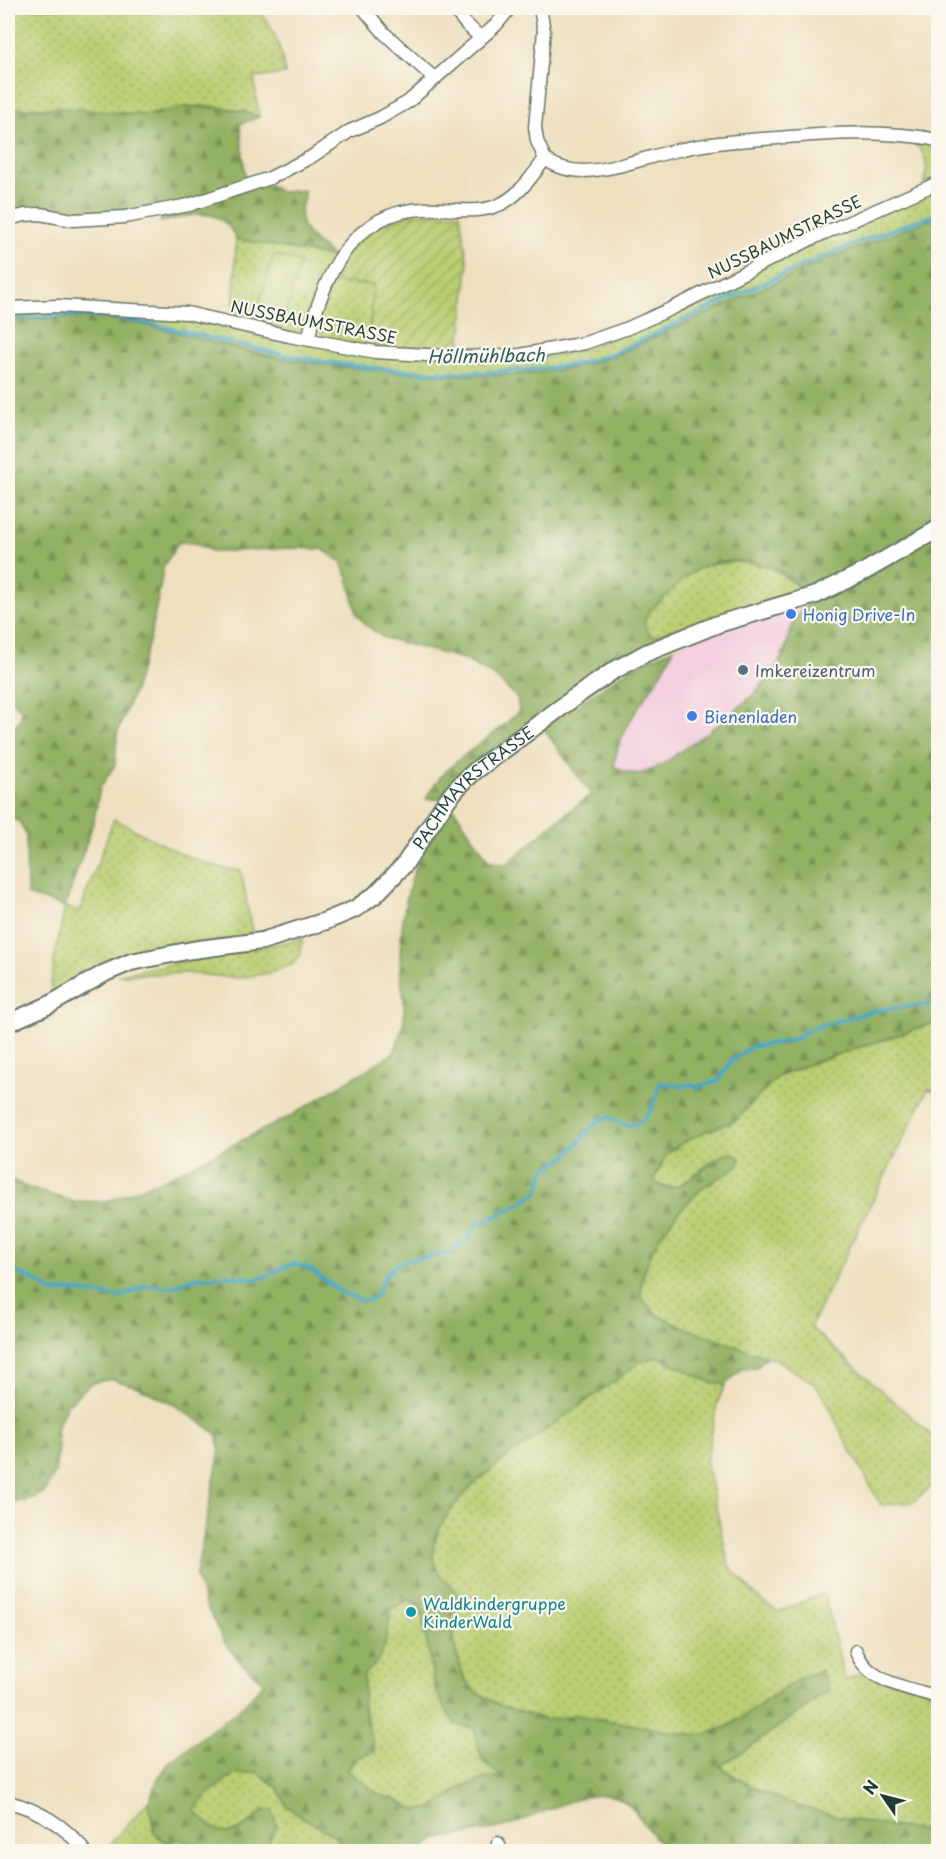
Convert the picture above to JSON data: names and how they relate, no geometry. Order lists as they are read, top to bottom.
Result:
{
  "streets": {
    "street": ["NUSSBAUMSTRASSE", "PACHMAYRSTRASSE"]
  },
  "water": ["Höllmühlbach"],
  "places": [
    "Honig Drive-In",
    "Imkereizentrum",
    "Bienenladen",
    "Waldkindergruppe KinderWald"
  ],
  "north": "top left"
}
